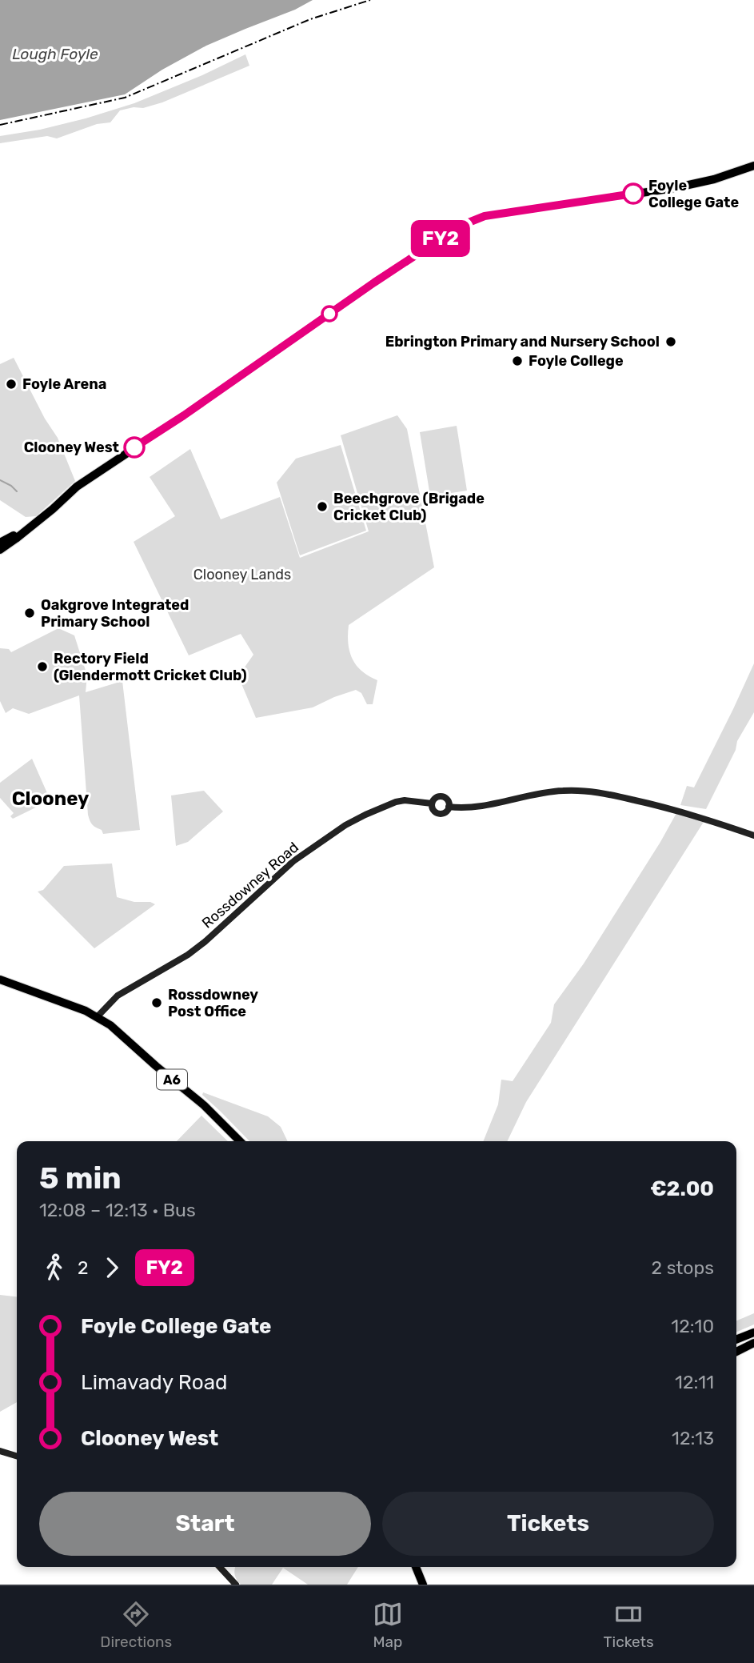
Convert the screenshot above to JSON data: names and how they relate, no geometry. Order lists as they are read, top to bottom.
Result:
{
  "streets": {
    "highway": ["A6"],
    "main road": ["Rossdowney Road"]
  },
  "crossings": [
    ["Rossdowney Road", "A6"]
  ],
  "districts": ["Clooney"],
  "water": ["Lough Foyle"],
  "parks": ["Clooney Lands"],
  "places": [
    "Foyle College Gate",
    "Ebrington Primary and Nursery School",
    "Foyle College",
    "Foyle Arena",
    "Clooney West",
    "Beechgrove (Brigade Cricket Club)",
    "Oakgrove Integrated Primary School",
    "Rectory Field (Glendermott Cricket Club)",
    "Rossdowney Post Office"
  ],
  "lines": ["bus line FY2"],
  "page": {
    "on_map": "FY2",
    "heading": ["5 min", "12:08 – 12:13 · Bus", "€2.00"],
    "legs": ["2", "FY2", "2 stops"],
    "list": [
      {
        "name": "Foyle College Gate",
        "value": "12:10"
      },
      {
        "name": "Limavady Road",
        "value": "12:11"
      },
      {
        "name": "Clooney West",
        "value": "12:13"
      }
    ],
    "buttons": ["Start", "Tickets"],
    "tabs": ["Directions", "Map", "Tickets"]
  }
}
